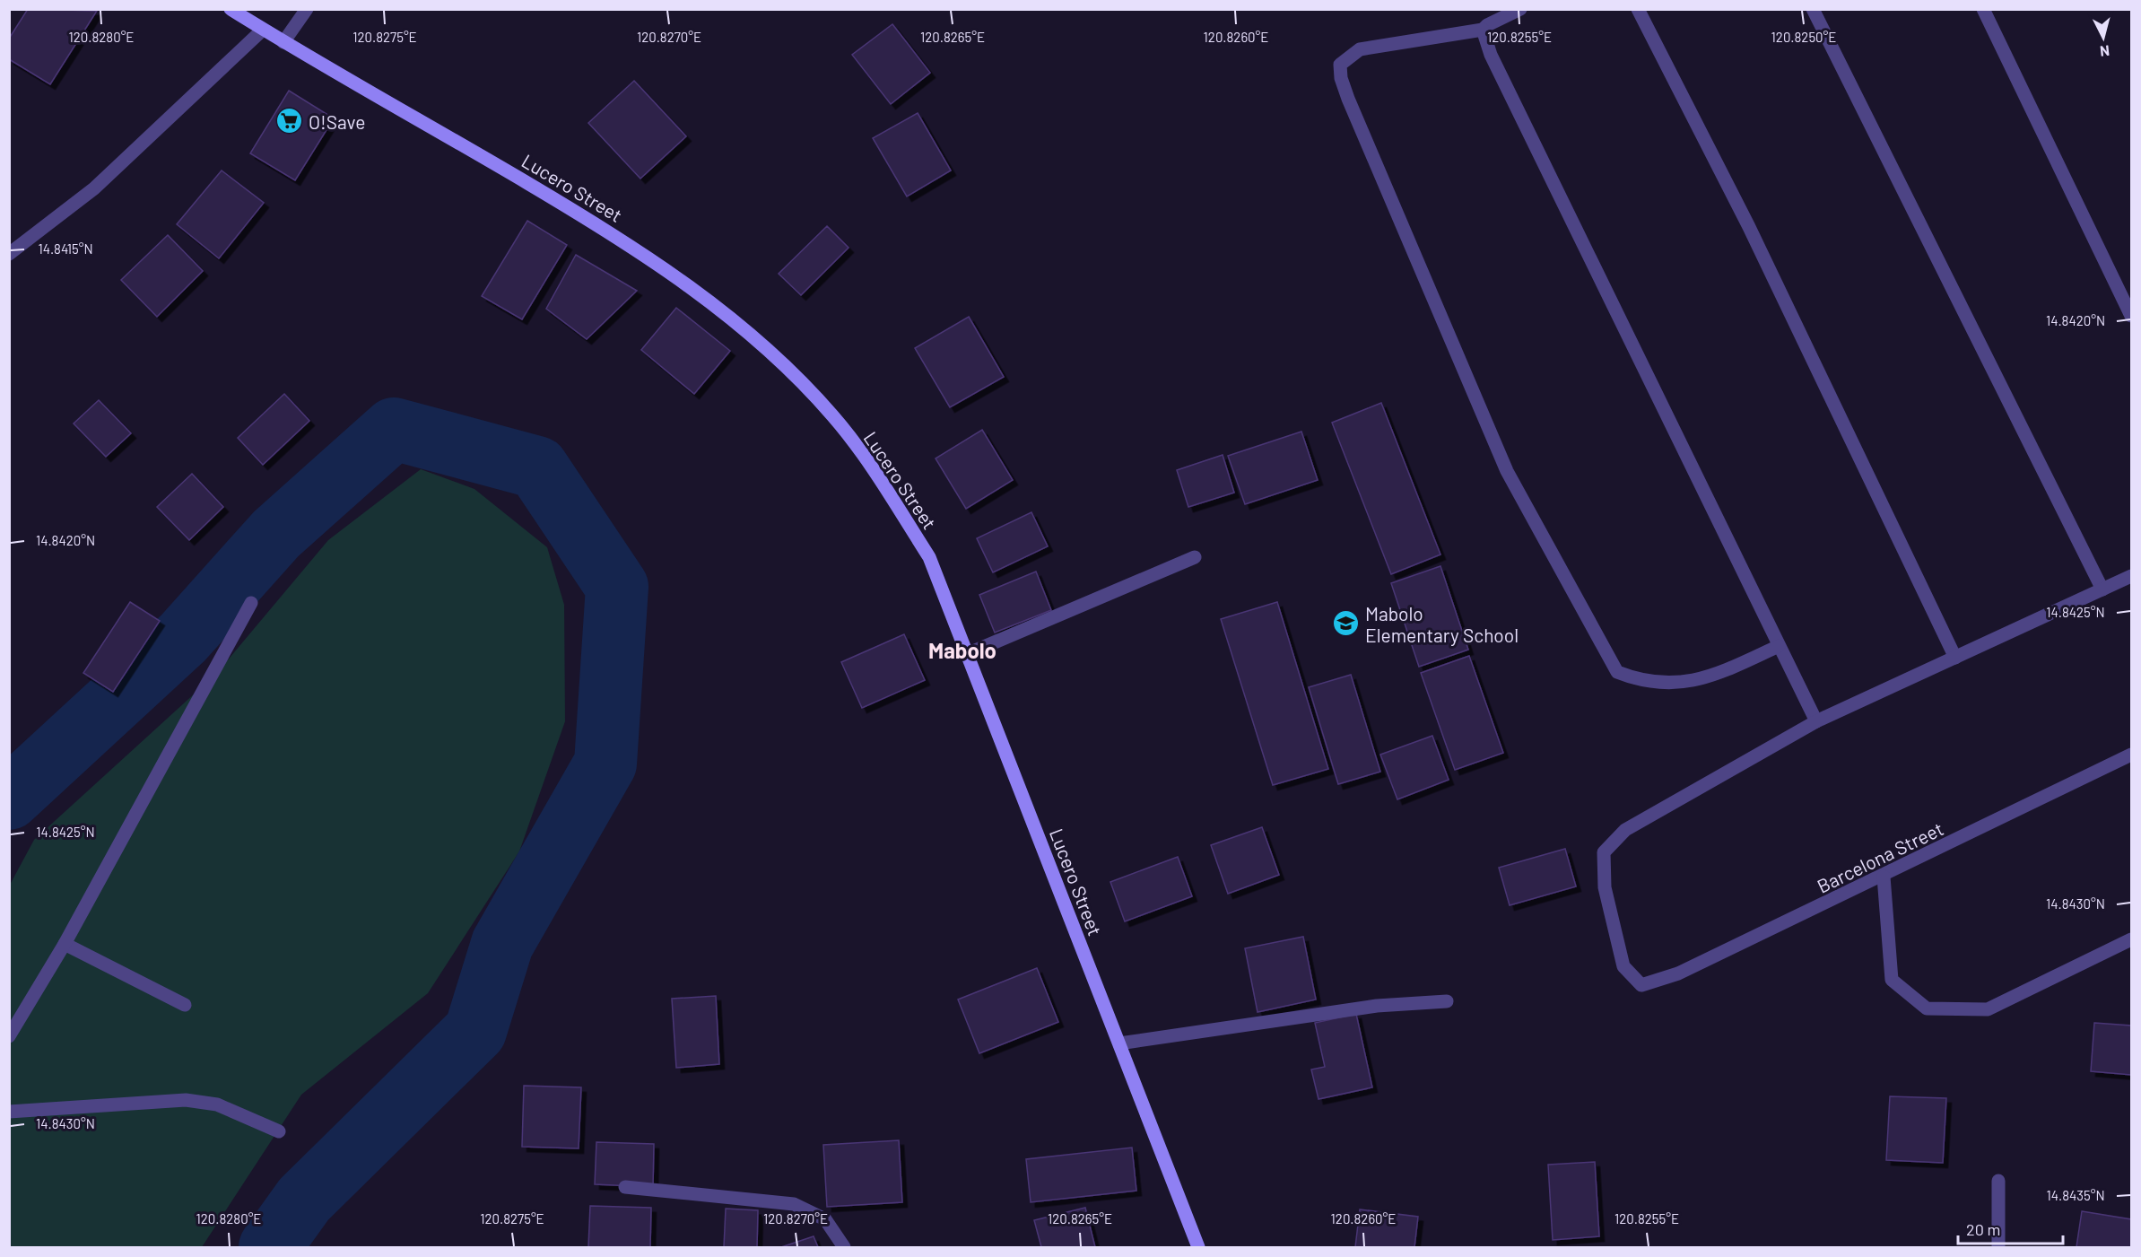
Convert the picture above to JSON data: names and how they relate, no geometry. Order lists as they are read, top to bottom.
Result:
{
  "streets": {
    "street": ["Lucero Street", "Barcelona Street"]
  },
  "districts": ["Mabolo"],
  "places": {
    "supermarket": ["O!Save"],
    "school or university": ["Mabolo Elementary School"]
  },
  "scale_bar": "20 m",
  "north": "bottom",
  "coordinates": [
    "120.8280°E",
    "120.8275°E",
    "120.8270°E",
    "120.8265°E",
    "120.8260°E",
    "120.8255°E",
    "120.8250°E",
    "14.8415°N",
    "14.8420°N",
    "14.8425°N",
    "14.8430°N",
    "14.8435°N"
  ]
}
